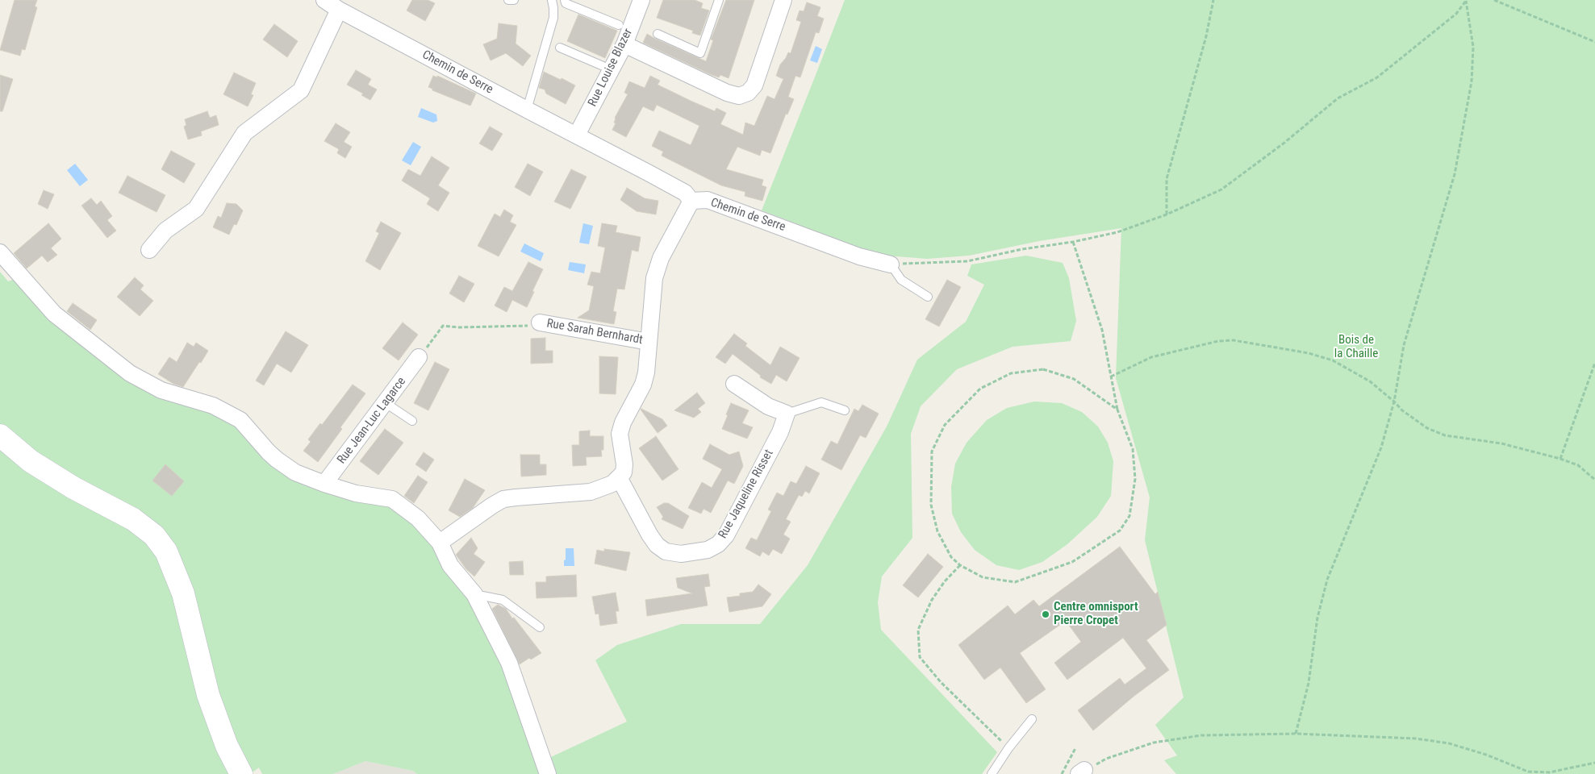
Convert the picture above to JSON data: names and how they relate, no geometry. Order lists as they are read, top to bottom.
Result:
{
  "streets": {
    "street": [
      "Rue Louise Blazer",
      "Chemin de Serre",
      "Rue Sarah Bernhardt",
      "Rue Jean-Luc Lagarce",
      "Rue Jaqueline Risset"
    ]
  },
  "crossings": [
    ["Rue Louise Blazer", "Chemin de Serre"]
  ],
  "parks": ["Bois de la Chaille"],
  "places": ["Centre omnisport Pierre Cropet"]
}
